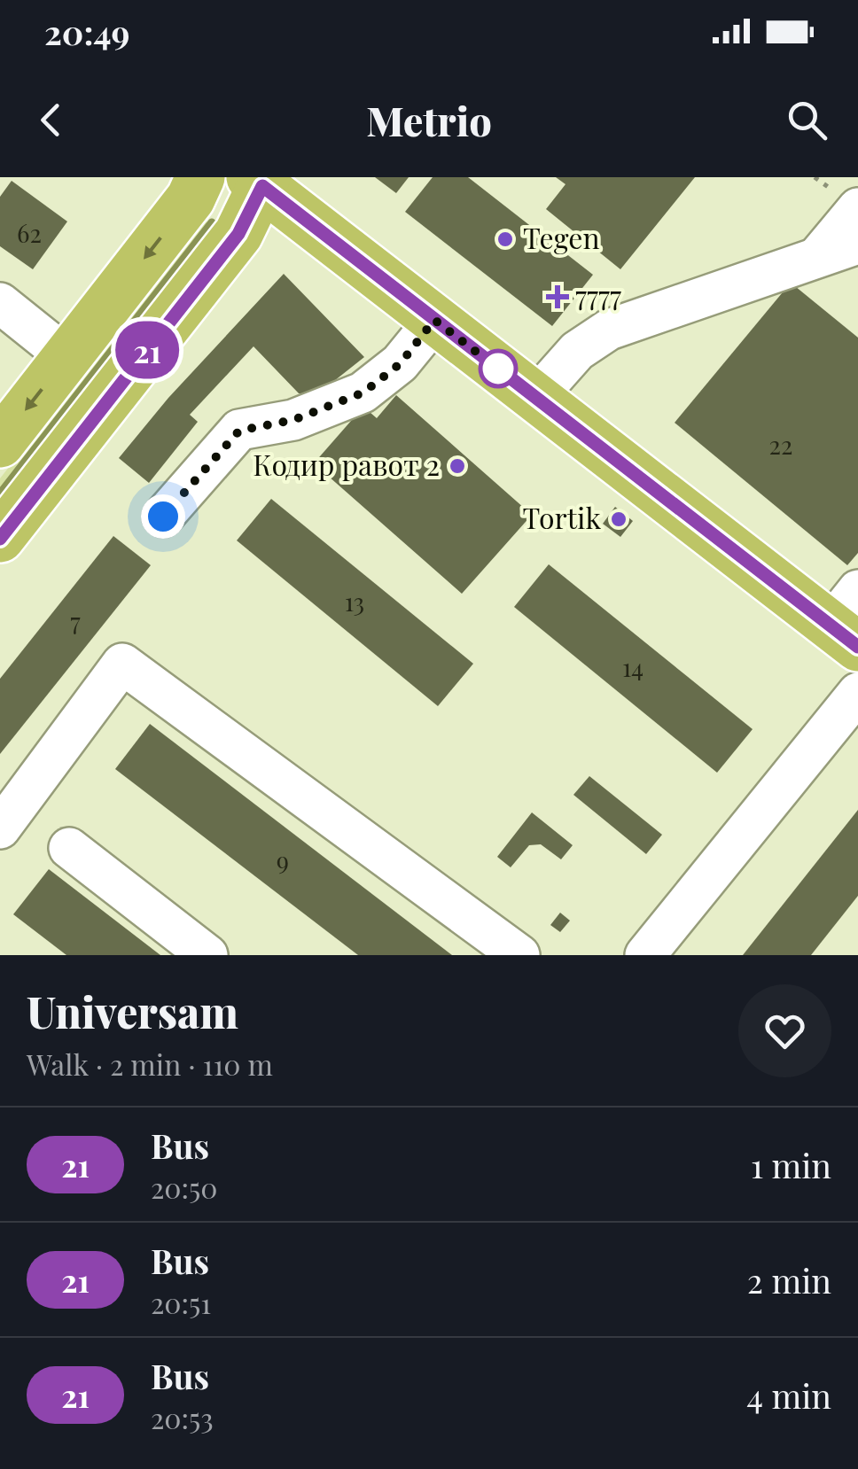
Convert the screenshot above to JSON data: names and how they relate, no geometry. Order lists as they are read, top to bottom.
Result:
{
  "places": {
    "other": ["Tegen", "Кодир равот 2", "Tortik"],
    "health": ["7777"]
  },
  "lines": ["bus line 21"],
  "house_numbers": [
    "62",
    "22",
    "13",
    "7",
    "14",
    "9"
  ],
  "page": {
    "status": "20:49",
    "header": "Metrio",
    "on_map": "21",
    "heading": ["Universam", "Walk · 2 min · 110 m"],
    "list": [
      {
        "mark": "21",
        "name": "Bus",
        "note": "20:50",
        "value": "1 min"
      },
      {
        "mark": "21",
        "name": "Bus",
        "note": "20:51",
        "value": "2 min"
      },
      {
        "mark": "21",
        "name": "Bus",
        "note": "20:53",
        "value": "4 min"
      }
    ]
  }
}
